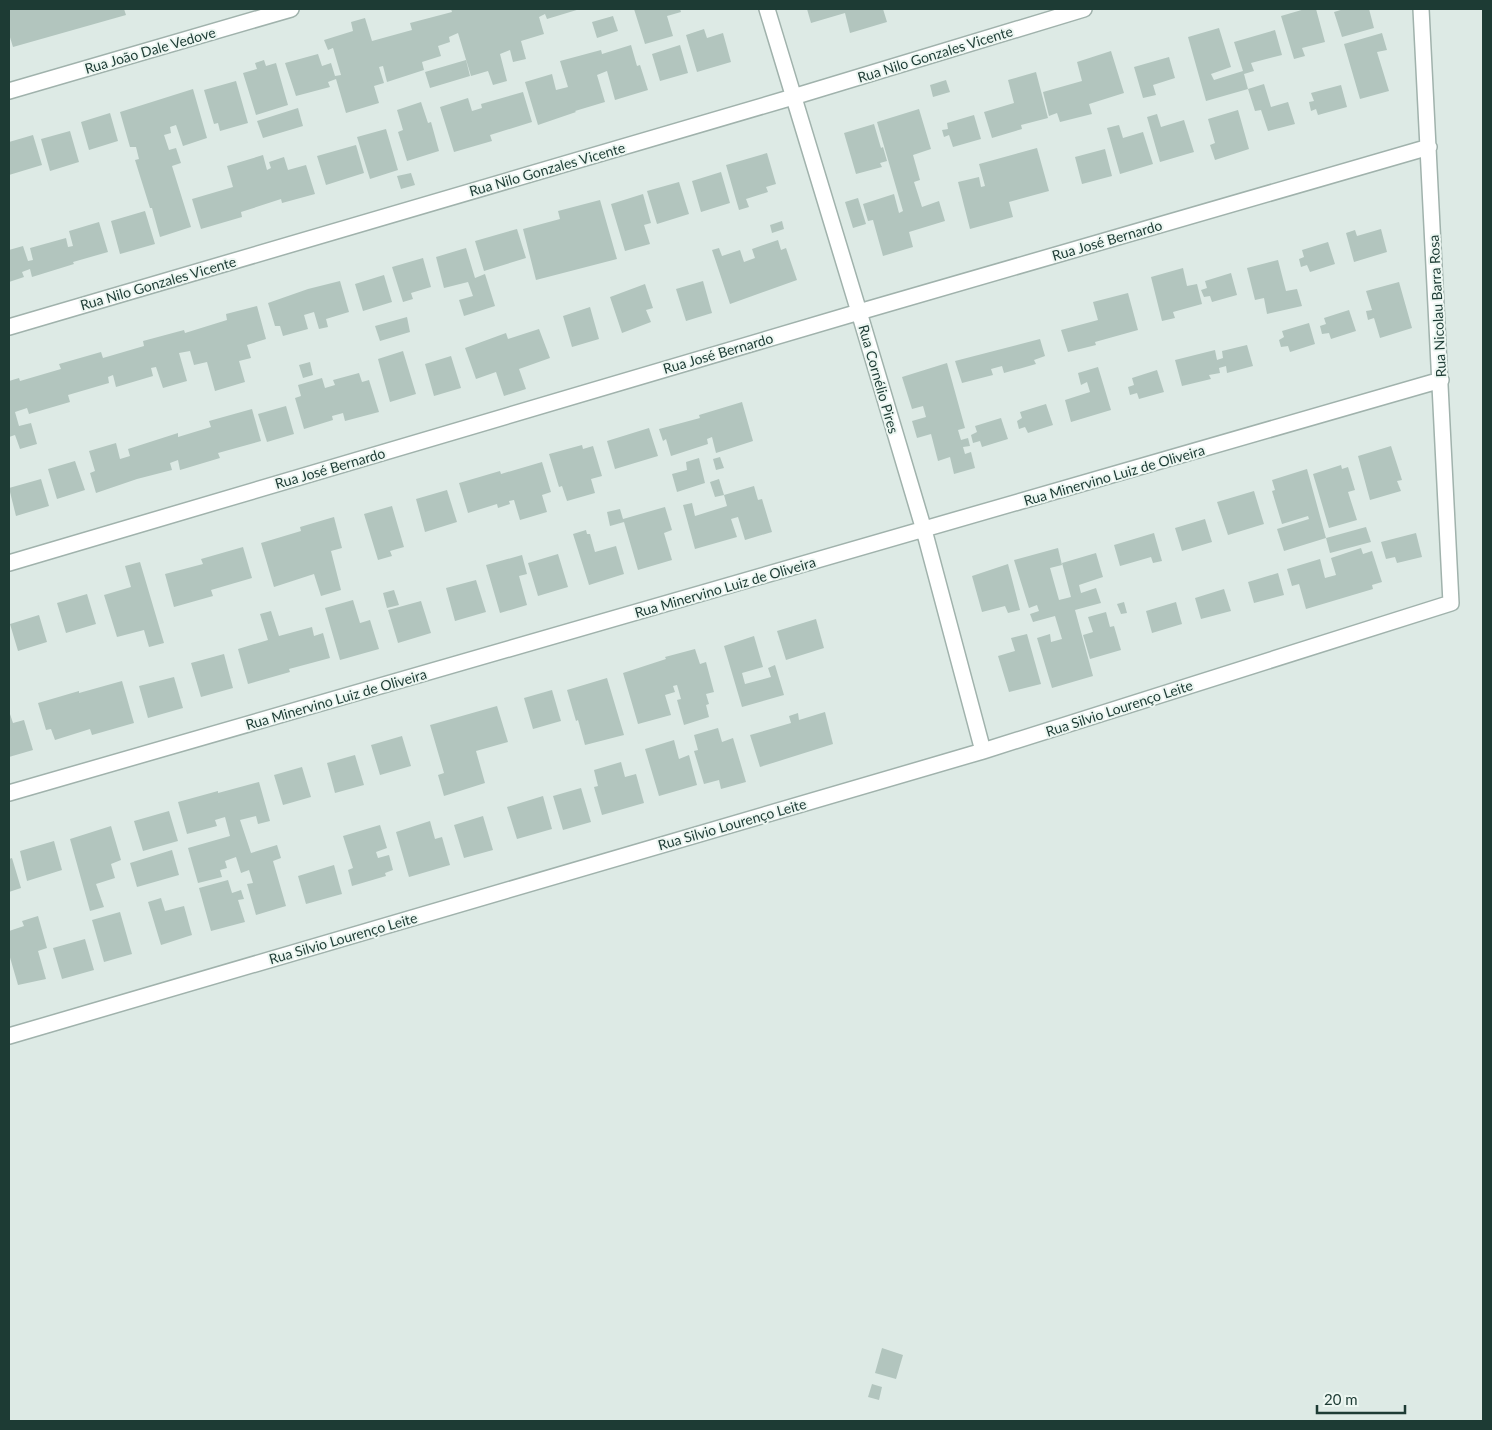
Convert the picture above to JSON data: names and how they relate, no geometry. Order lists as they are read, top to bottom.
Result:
{
  "streets": {
    "street": [
      "Rua João Dale Vedove",
      "Rua Nilo Gonzales Vicente",
      "Rua José Bernardo",
      "Rua Nicolau Barra Rosa",
      "Rua Cornélio Pires",
      "Rua Minervino Luiz de Oliveira",
      "Rua Silvio Lourenço Leite"
    ]
  },
  "crossings": [
    ["Rua Nilo Gonzales Vicente", "Rua Cornélio Pires"],
    ["Rua José Bernardo", "Rua Nicolau Barra Rosa"],
    ["Rua José Bernardo", "Rua Cornélio Pires"],
    ["Rua Nicolau Barra Rosa", "Rua Minervino Luiz de Oliveira"],
    ["Rua Nicolau Barra Rosa", "Rua Silvio Lourenço Leite"],
    ["Rua Cornélio Pires", "Rua Minervino Luiz de Oliveira"],
    ["Rua Cornélio Pires", "Rua Silvio Lourenço Leite"]
  ],
  "scale_bar": "20 m"
}
